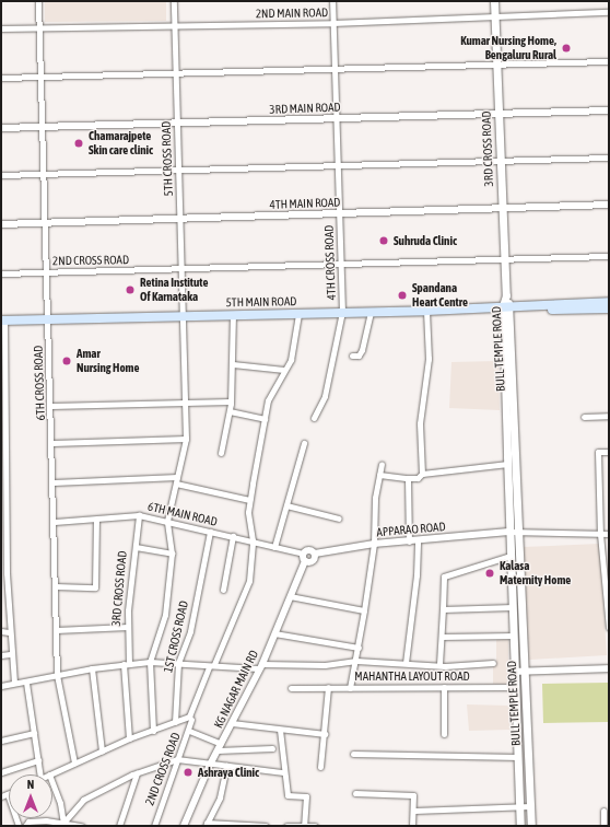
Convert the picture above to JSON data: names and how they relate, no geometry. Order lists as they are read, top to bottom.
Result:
{
  "streets": {
    "main road": ["3RD CROSS ROAD", "5TH MAIN ROAD", "BULL TEMPLE ROAD"],
    "street": [
      "2ND MAIN ROAD",
      "3RD MAIN ROAD",
      "5TH CROSS ROAD",
      "4TH MAIN ROAD",
      "2ND CROSS ROAD",
      "4TH CROSS ROAD",
      "6TH CROSS ROAD",
      "6TH MAIN ROAD",
      "APPARAO ROAD",
      "1ST CROSS ROAD",
      "MAHANTHA LAYOUT ROAD",
      "KG NAGAR MAIN RD"
    ]
  },
  "crossings": [
    ["2ND MAIN ROAD", "3RD CROSS ROAD"],
    ["2ND MAIN ROAD", "5TH CROSS ROAD"],
    ["2ND MAIN ROAD", "4TH CROSS ROAD"],
    ["2ND MAIN ROAD", "6TH CROSS ROAD"],
    ["3RD MAIN ROAD", "3RD CROSS ROAD"],
    ["3RD MAIN ROAD", "5TH CROSS ROAD"],
    ["3RD MAIN ROAD", "4TH CROSS ROAD"],
    ["3RD MAIN ROAD", "6TH CROSS ROAD"],
    ["3RD CROSS ROAD", "4TH MAIN ROAD"],
    ["3RD CROSS ROAD", "2ND CROSS ROAD"],
    ["3RD CROSS ROAD", "5TH MAIN ROAD"],
    ["3RD CROSS ROAD", "BULL TEMPLE ROAD"],
    ["3RD CROSS ROAD", "6TH MAIN ROAD"],
    ["5TH CROSS ROAD", "4TH MAIN ROAD"],
    ["5TH CROSS ROAD", "2ND CROSS ROAD"],
    ["5TH CROSS ROAD", "5TH MAIN ROAD"],
    ["5TH CROSS ROAD", "6TH MAIN ROAD"],
    ["4TH MAIN ROAD", "4TH CROSS ROAD"],
    ["4TH MAIN ROAD", "6TH CROSS ROAD"],
    ["2ND CROSS ROAD", "4TH CROSS ROAD"],
    ["2ND CROSS ROAD", "6TH CROSS ROAD"],
    ["2ND CROSS ROAD", "6TH MAIN ROAD"],
    ["4TH CROSS ROAD", "5TH MAIN ROAD"],
    ["5TH MAIN ROAD", "BULL TEMPLE ROAD"],
    ["5TH MAIN ROAD", "6TH CROSS ROAD"],
    ["BULL TEMPLE ROAD", "APPARAO ROAD"],
    ["BULL TEMPLE ROAD", "MAHANTHA LAYOUT ROAD"],
    ["6TH CROSS ROAD", "6TH MAIN ROAD"],
    ["6TH MAIN ROAD", "APPARAO ROAD"],
    ["6TH MAIN ROAD", "1ST CROSS ROAD"]
  ],
  "places": [
    "Kumar Nursing Home, Bengaluru Rural",
    "Chamarajpete Skin care clinic",
    "Suhruda Clinic",
    "Retina Institute Of Karnataka",
    "Spandana Heart Centre",
    "Amar Nursing Home",
    "Kalasa Maternity Home",
    "Ashraya Clinic"
  ],
  "north": "top"
}
